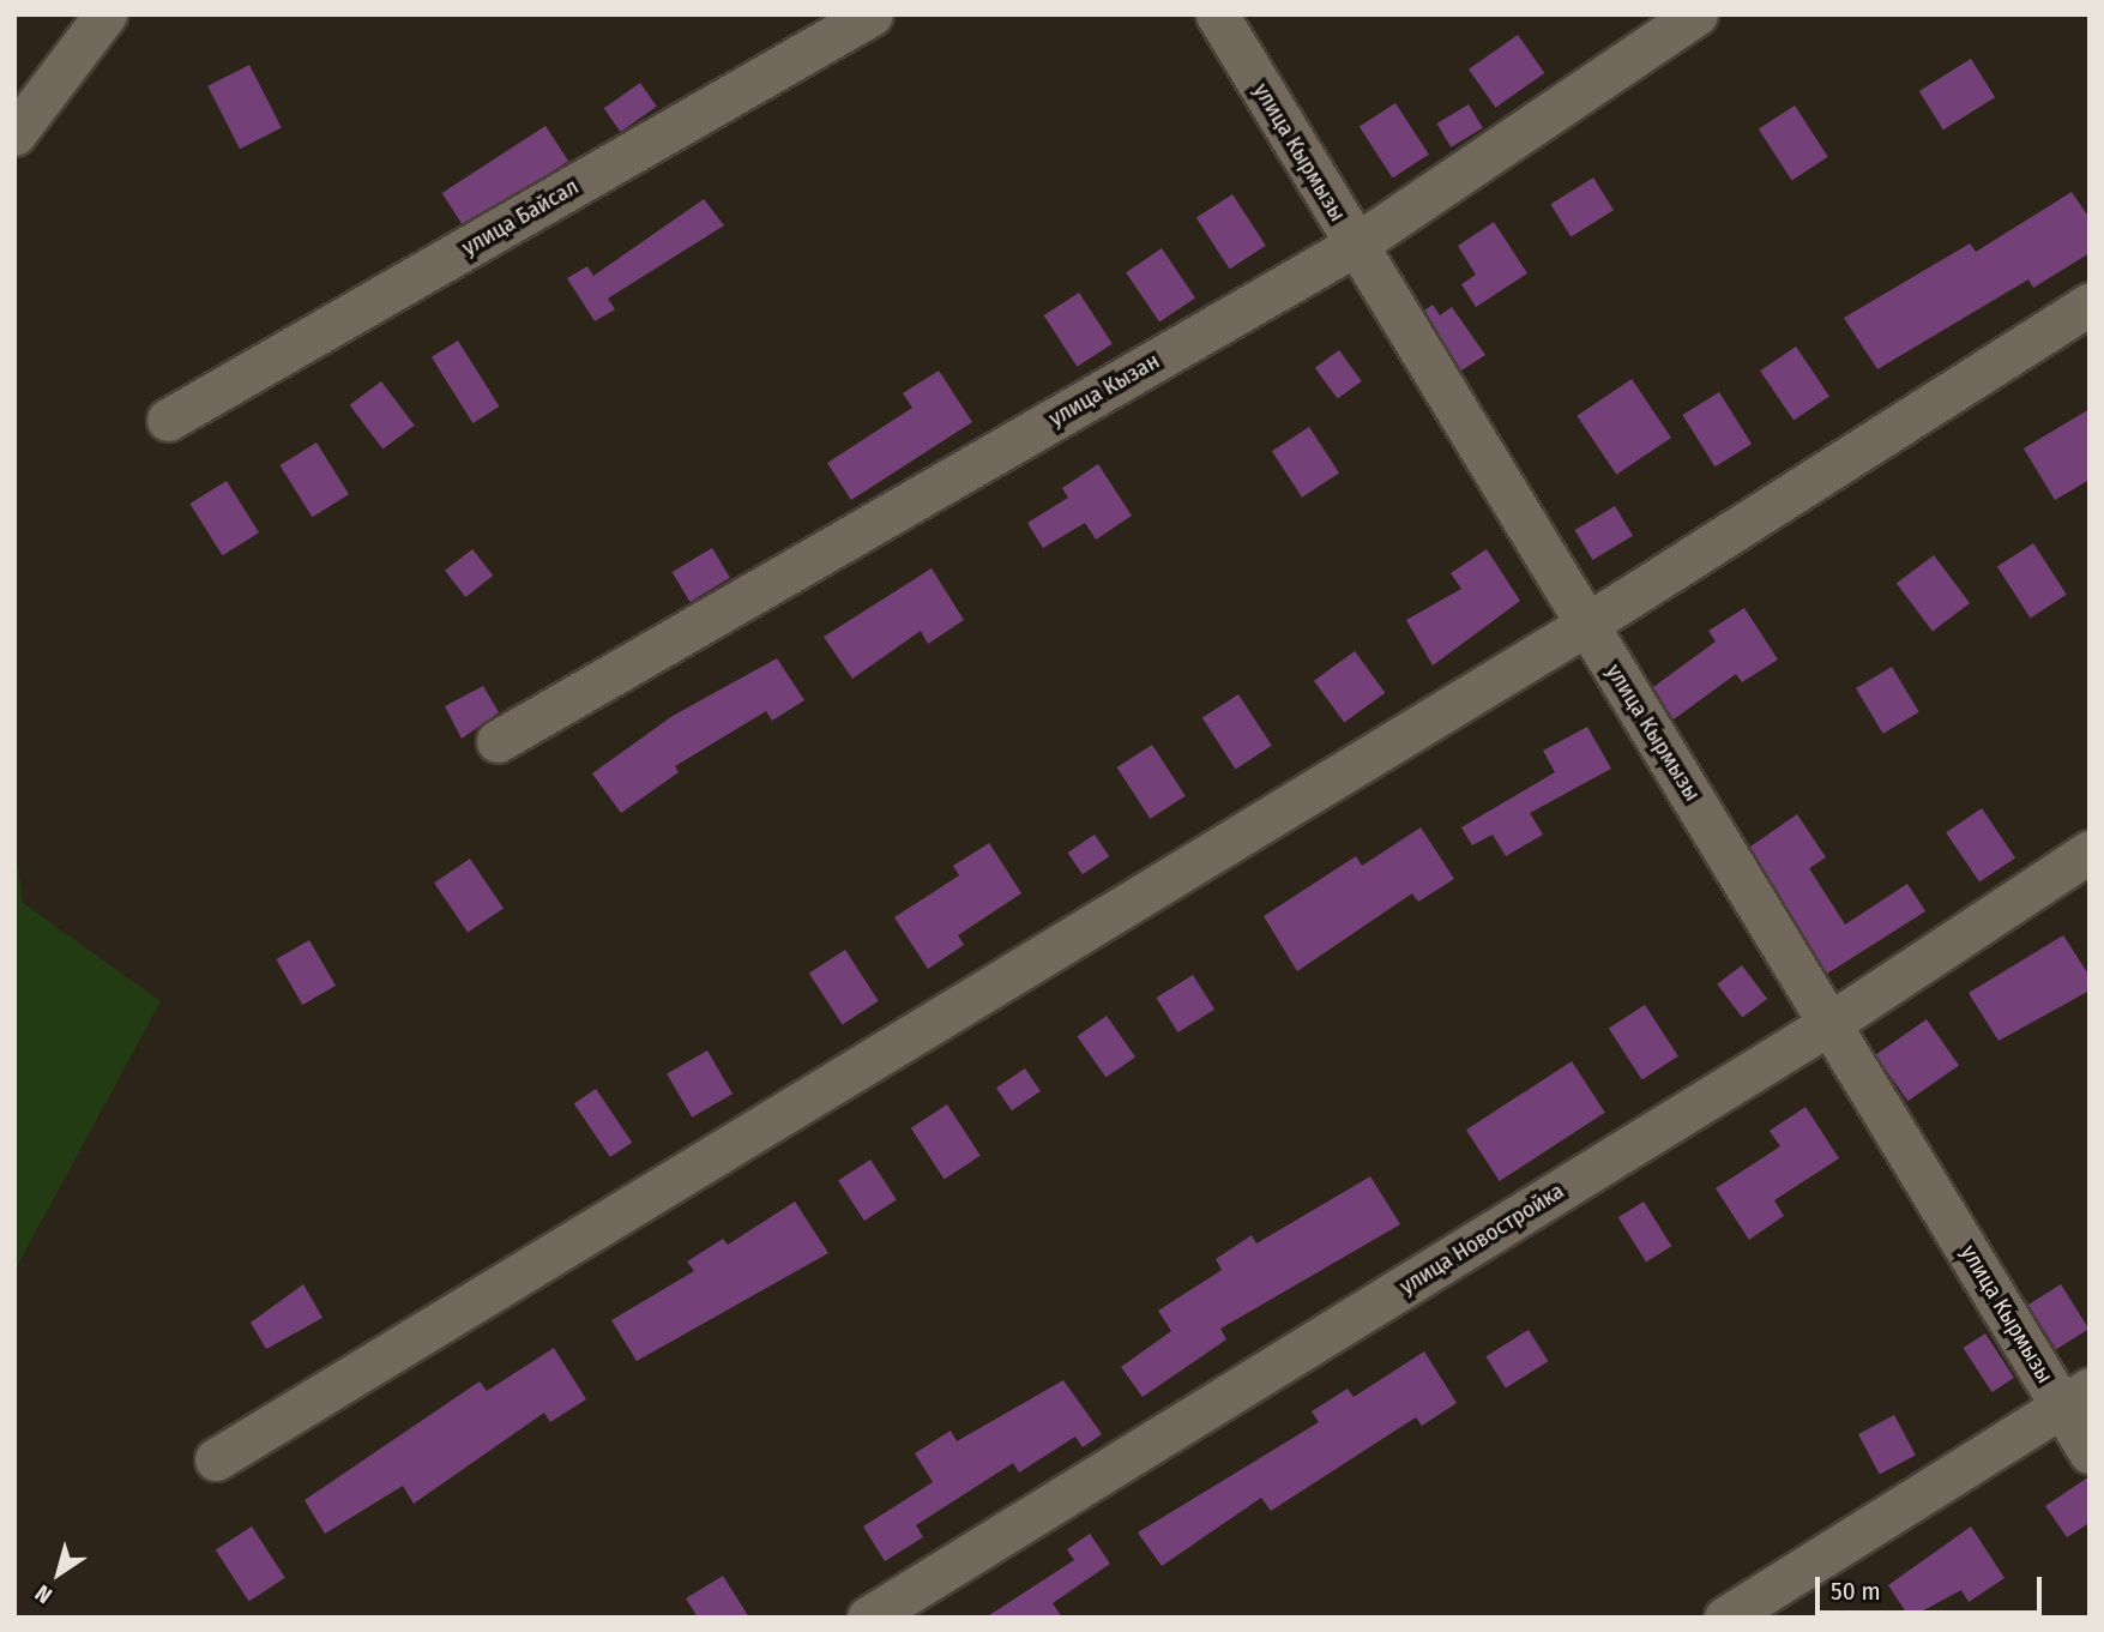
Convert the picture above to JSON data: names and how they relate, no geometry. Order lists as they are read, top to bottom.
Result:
{
  "streets": {
    "street": [
      "улица Кырмызы",
      "улица Байсал",
      "улица Кызан",
      "улица Новостройка"
    ]
  },
  "crossings": [
    ["улица Кырмызы", "улица Кызан"],
    ["улица Кырмызы", "улица Новостройка"]
  ],
  "scale_bar": "50 m",
  "north": "bottom left"
}
